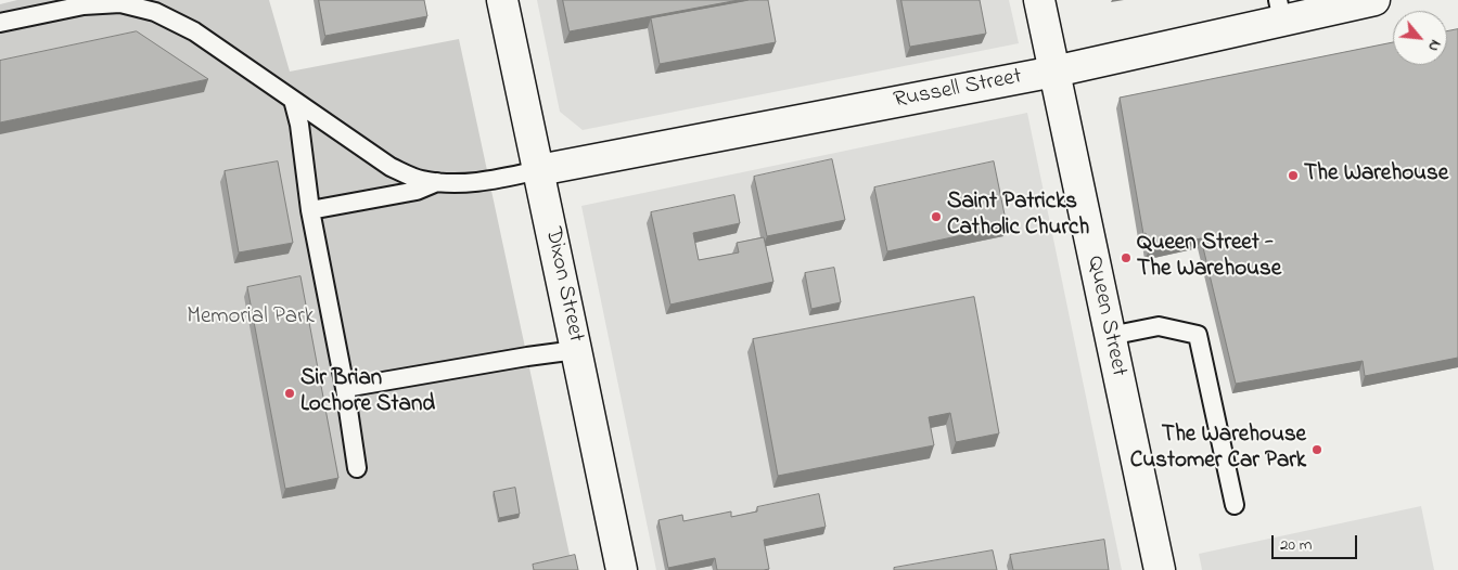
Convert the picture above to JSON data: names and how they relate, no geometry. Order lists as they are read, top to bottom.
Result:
{
  "streets": {
    "street": ["Russell Street", "Dixon Street", "Queen Street"]
  },
  "crossings": [
    ["Russell Street", "Dixon Street"],
    ["Russell Street", "Queen Street"]
  ],
  "parks": ["Memorial Park"],
  "places": [
    "The Warehouse",
    "Saint Patricks Catholic Church",
    "Queen Street - The Warehouse",
    "Sir Brian Lochore Stand",
    "The Warehouse Customer Car Park"
  ],
  "scale_bar": "20 m",
  "north": "bottom right"
}
